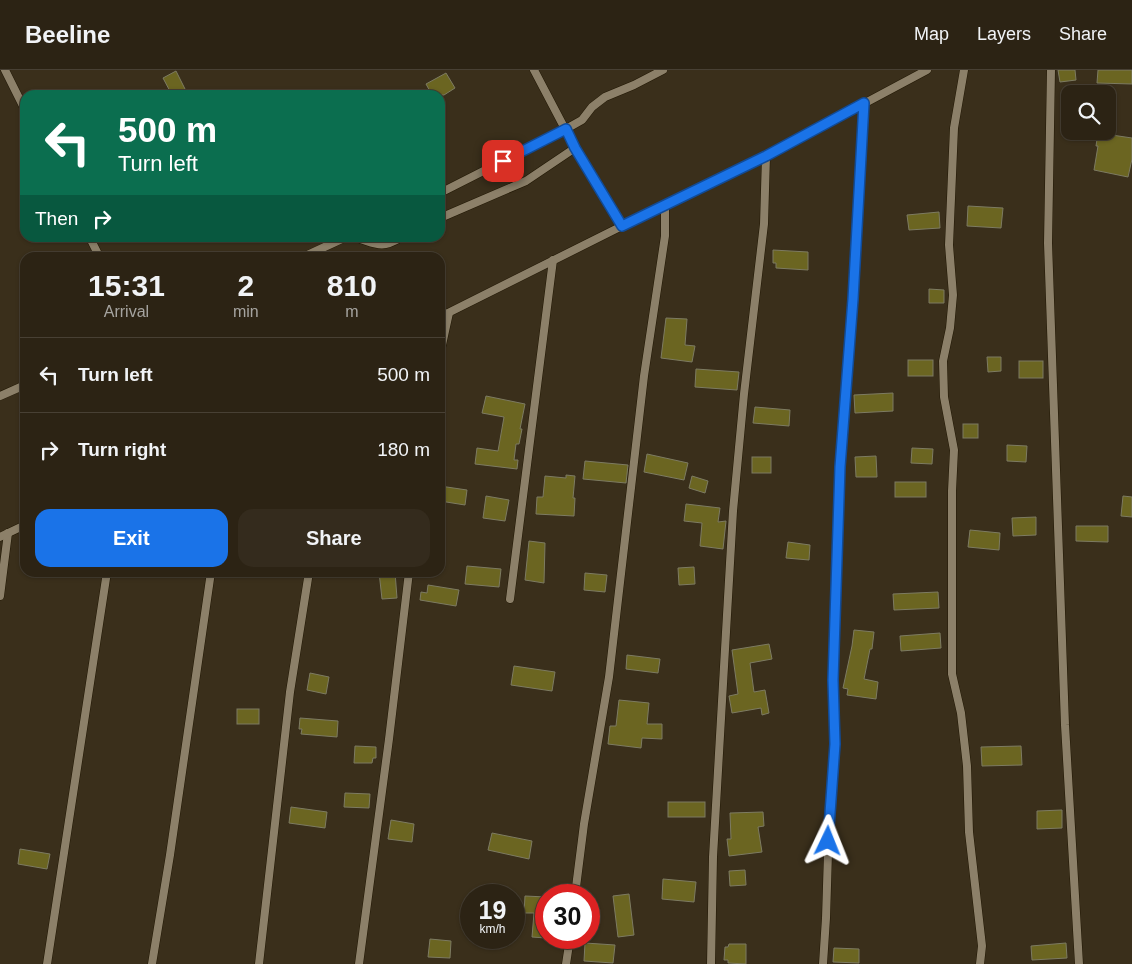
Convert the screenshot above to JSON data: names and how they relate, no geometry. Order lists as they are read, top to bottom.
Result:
{
  "page": {
    "header": "Beeline",
    "nav": ["Map", "Layers", "Share"],
    "turn": ["500 m", "Turn left"],
    "then": "Then",
    "eta": [
      "15:31",
      "Arrival",
      "2",
      "min",
      "810",
      "m"
    ],
    "list": [
      {
        "name": "Turn left",
        "value": "500 m"
      },
      {
        "name": "Turn right",
        "value": "180 m"
      }
    ],
    "buttons": ["Exit", "Share"],
    "speed": "19 km/h",
    "limit": "30"
  }
}
